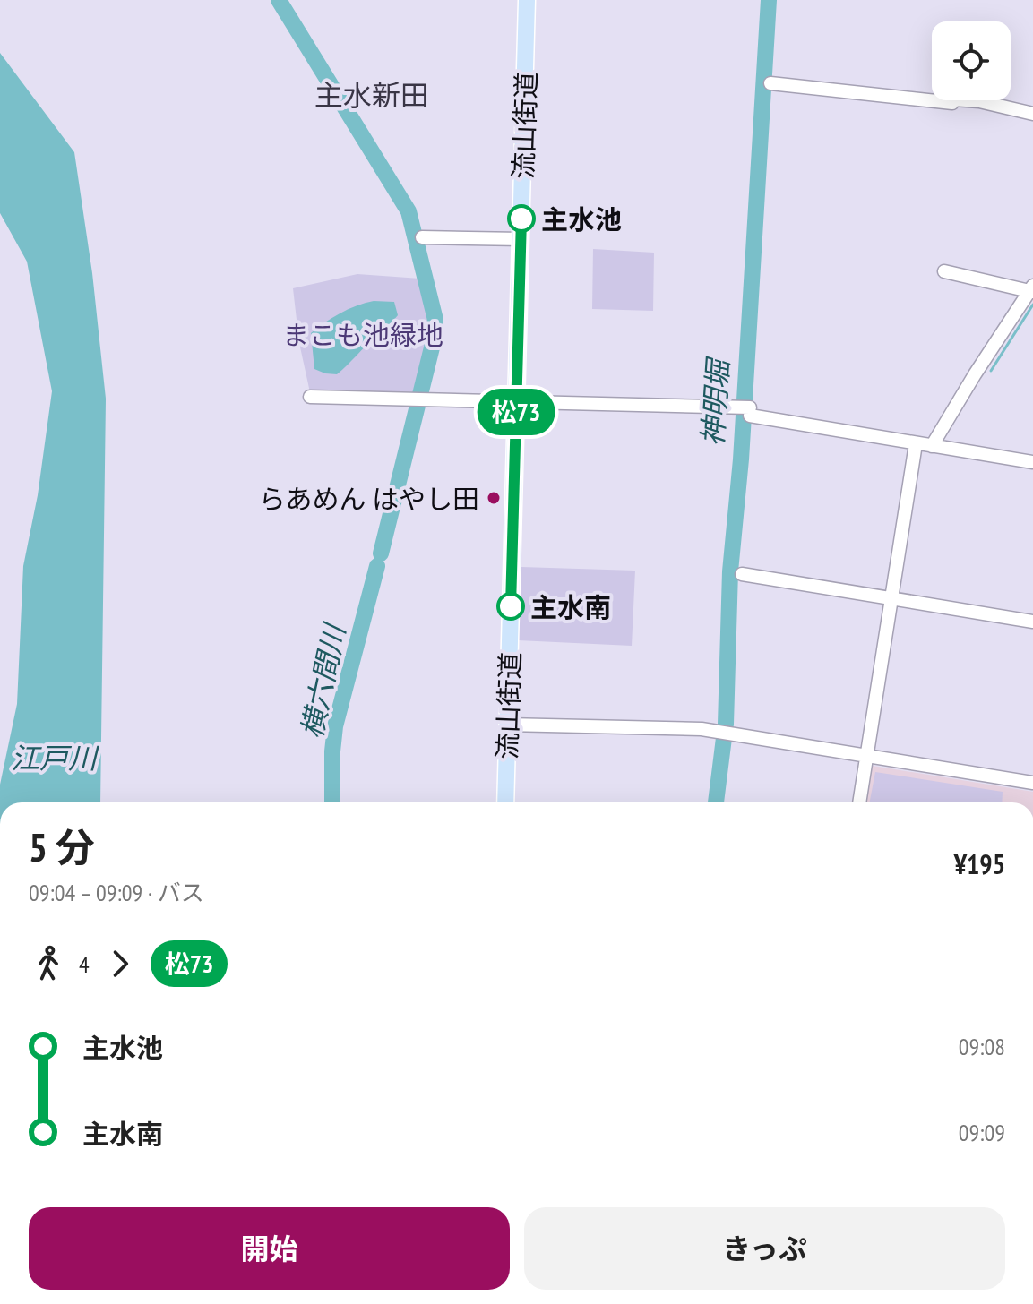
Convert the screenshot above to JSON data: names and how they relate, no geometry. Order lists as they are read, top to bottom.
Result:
{
  "streets": {
    "main road": ["流山街道"]
  },
  "districts": ["主水新田"],
  "water": ["神明堀", "横六間川", "江戸川"],
  "parks": ["まこも池緑地"],
  "places": ["主水池", "らあめん はやし田", "主水南"],
  "lines": ["bus line 松73"],
  "page": {
    "on_map": "松73",
    "heading": ["5 分", "09:04 – 09:09 · バス", "¥195"],
    "legs": ["4", "松73"],
    "list": [
      {
        "name": "主水池",
        "value": "09:08"
      },
      {
        "name": "主水南",
        "value": "09:09"
      }
    ],
    "buttons": ["開始", "きっぷ"]
  }
}
